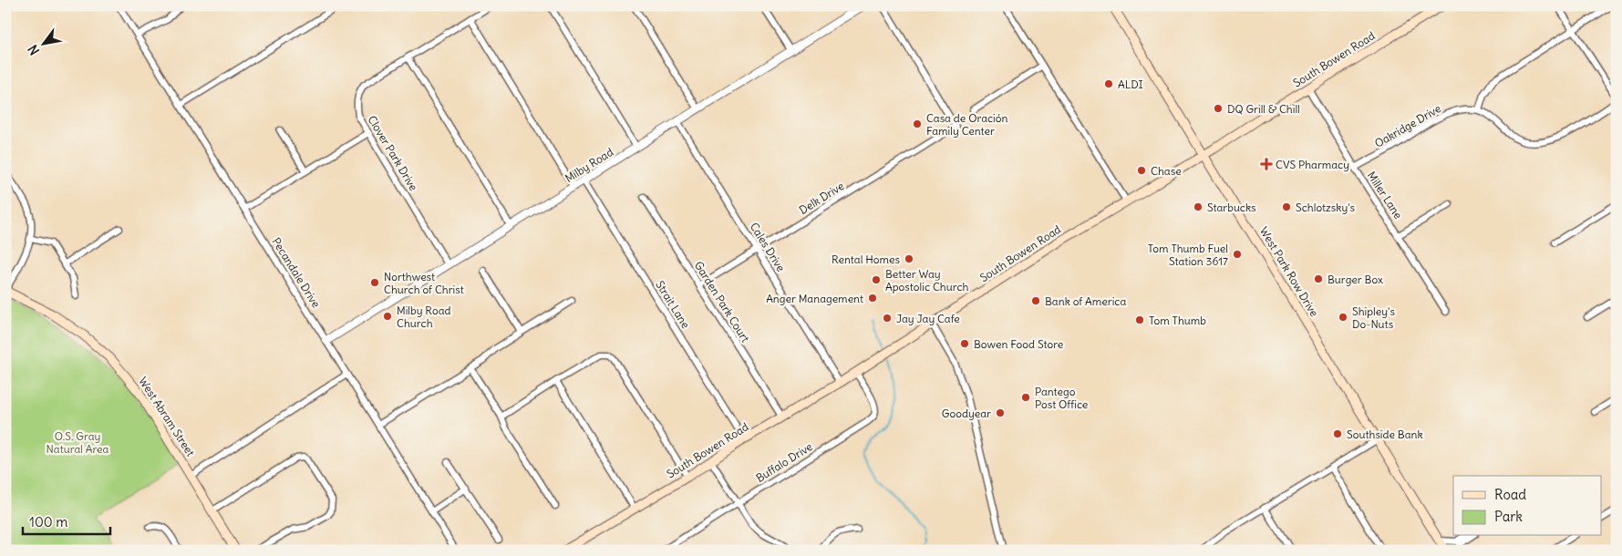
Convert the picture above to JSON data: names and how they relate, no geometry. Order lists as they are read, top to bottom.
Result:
{
  "streets": {
    "main road": ["South Bowen Road", "West Park Row Drive", "West Abram Street"],
    "street": [
      "Oakridge Drive",
      "Clover Park Drive",
      "Milby Road",
      "Miller Lane",
      "Delk Drive",
      "Cales Drive",
      "Pecandale Drive",
      "Garden Park Court",
      "Strait Lane",
      "Buffalo Drive"
    ]
  },
  "crossings": [
    ["South Bowen Road", "Miller Lane"],
    ["South Bowen Road", "Cales Drive"],
    ["South Bowen Road", "West Park Row Drive"],
    ["South Bowen Road", "Garden Park Court"],
    ["South Bowen Road", "Strait Lane"],
    ["South Bowen Road", "Buffalo Drive"],
    ["Oakridge Drive", "Miller Lane"],
    ["Clover Park Drive", "Milby Road"],
    ["Milby Road", "Cales Drive"],
    ["Milby Road", "Pecandale Drive"],
    ["Milby Road", "Strait Lane"],
    ["Delk Drive", "Cales Drive"],
    ["Delk Drive", "Garden Park Court"]
  ],
  "parks": ["O.S. Gray Natural Area"],
  "places": {
    "other": [
      "ALDI",
      "DQ Grill & Chill",
      "Casa de Oración Family Center",
      "Chase",
      "Starbucks",
      "Schlotzsky's",
      "Tom Thumb Fuel Station 3617",
      "Rental Homes",
      "Burger Box",
      "Better Way Apostolic Church",
      "Northwest Church of Christ",
      "Anger Management",
      "Bank of America",
      "Milby Road Church",
      "Shipley's Do-Nuts",
      "Jay Jay Cafe",
      "Tom Thumb",
      "Bowen Food Store",
      "Pantego Post Office",
      "Goodyear",
      "Southside Bank"
    ],
    "health": ["CVS Pharmacy"]
  },
  "legend": ["Road", "Park"],
  "scale_bar": "100 m",
  "north": "bottom left"
}
